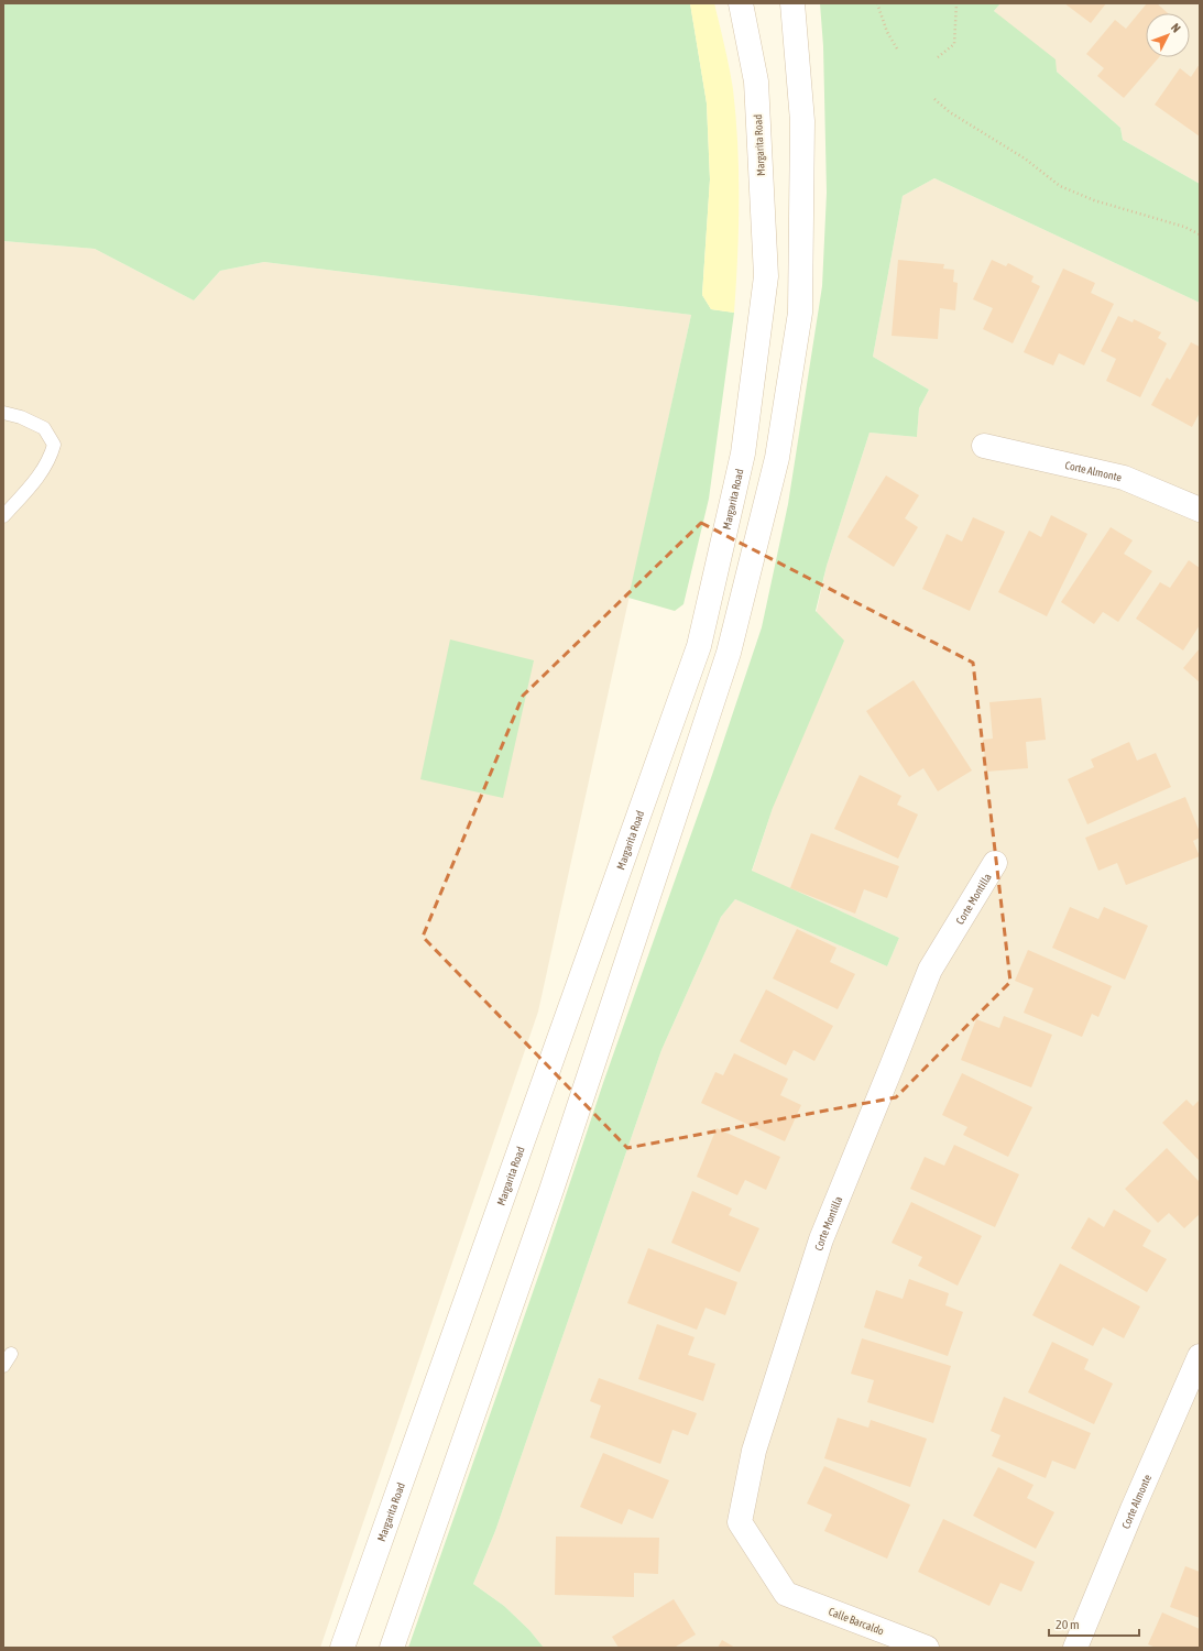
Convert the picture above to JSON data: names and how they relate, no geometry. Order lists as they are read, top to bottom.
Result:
{
  "streets": {
    "main road": [
      "Margarita Road",
      "Corte Almonte",
      "Corte Montilla",
      "Calle Barcaldo"
    ]
  },
  "crossings": [
    ["Corte Montilla", "Calle Barcaldo"]
  ],
  "scale_bar": "20 m",
  "north": "top right"
}
